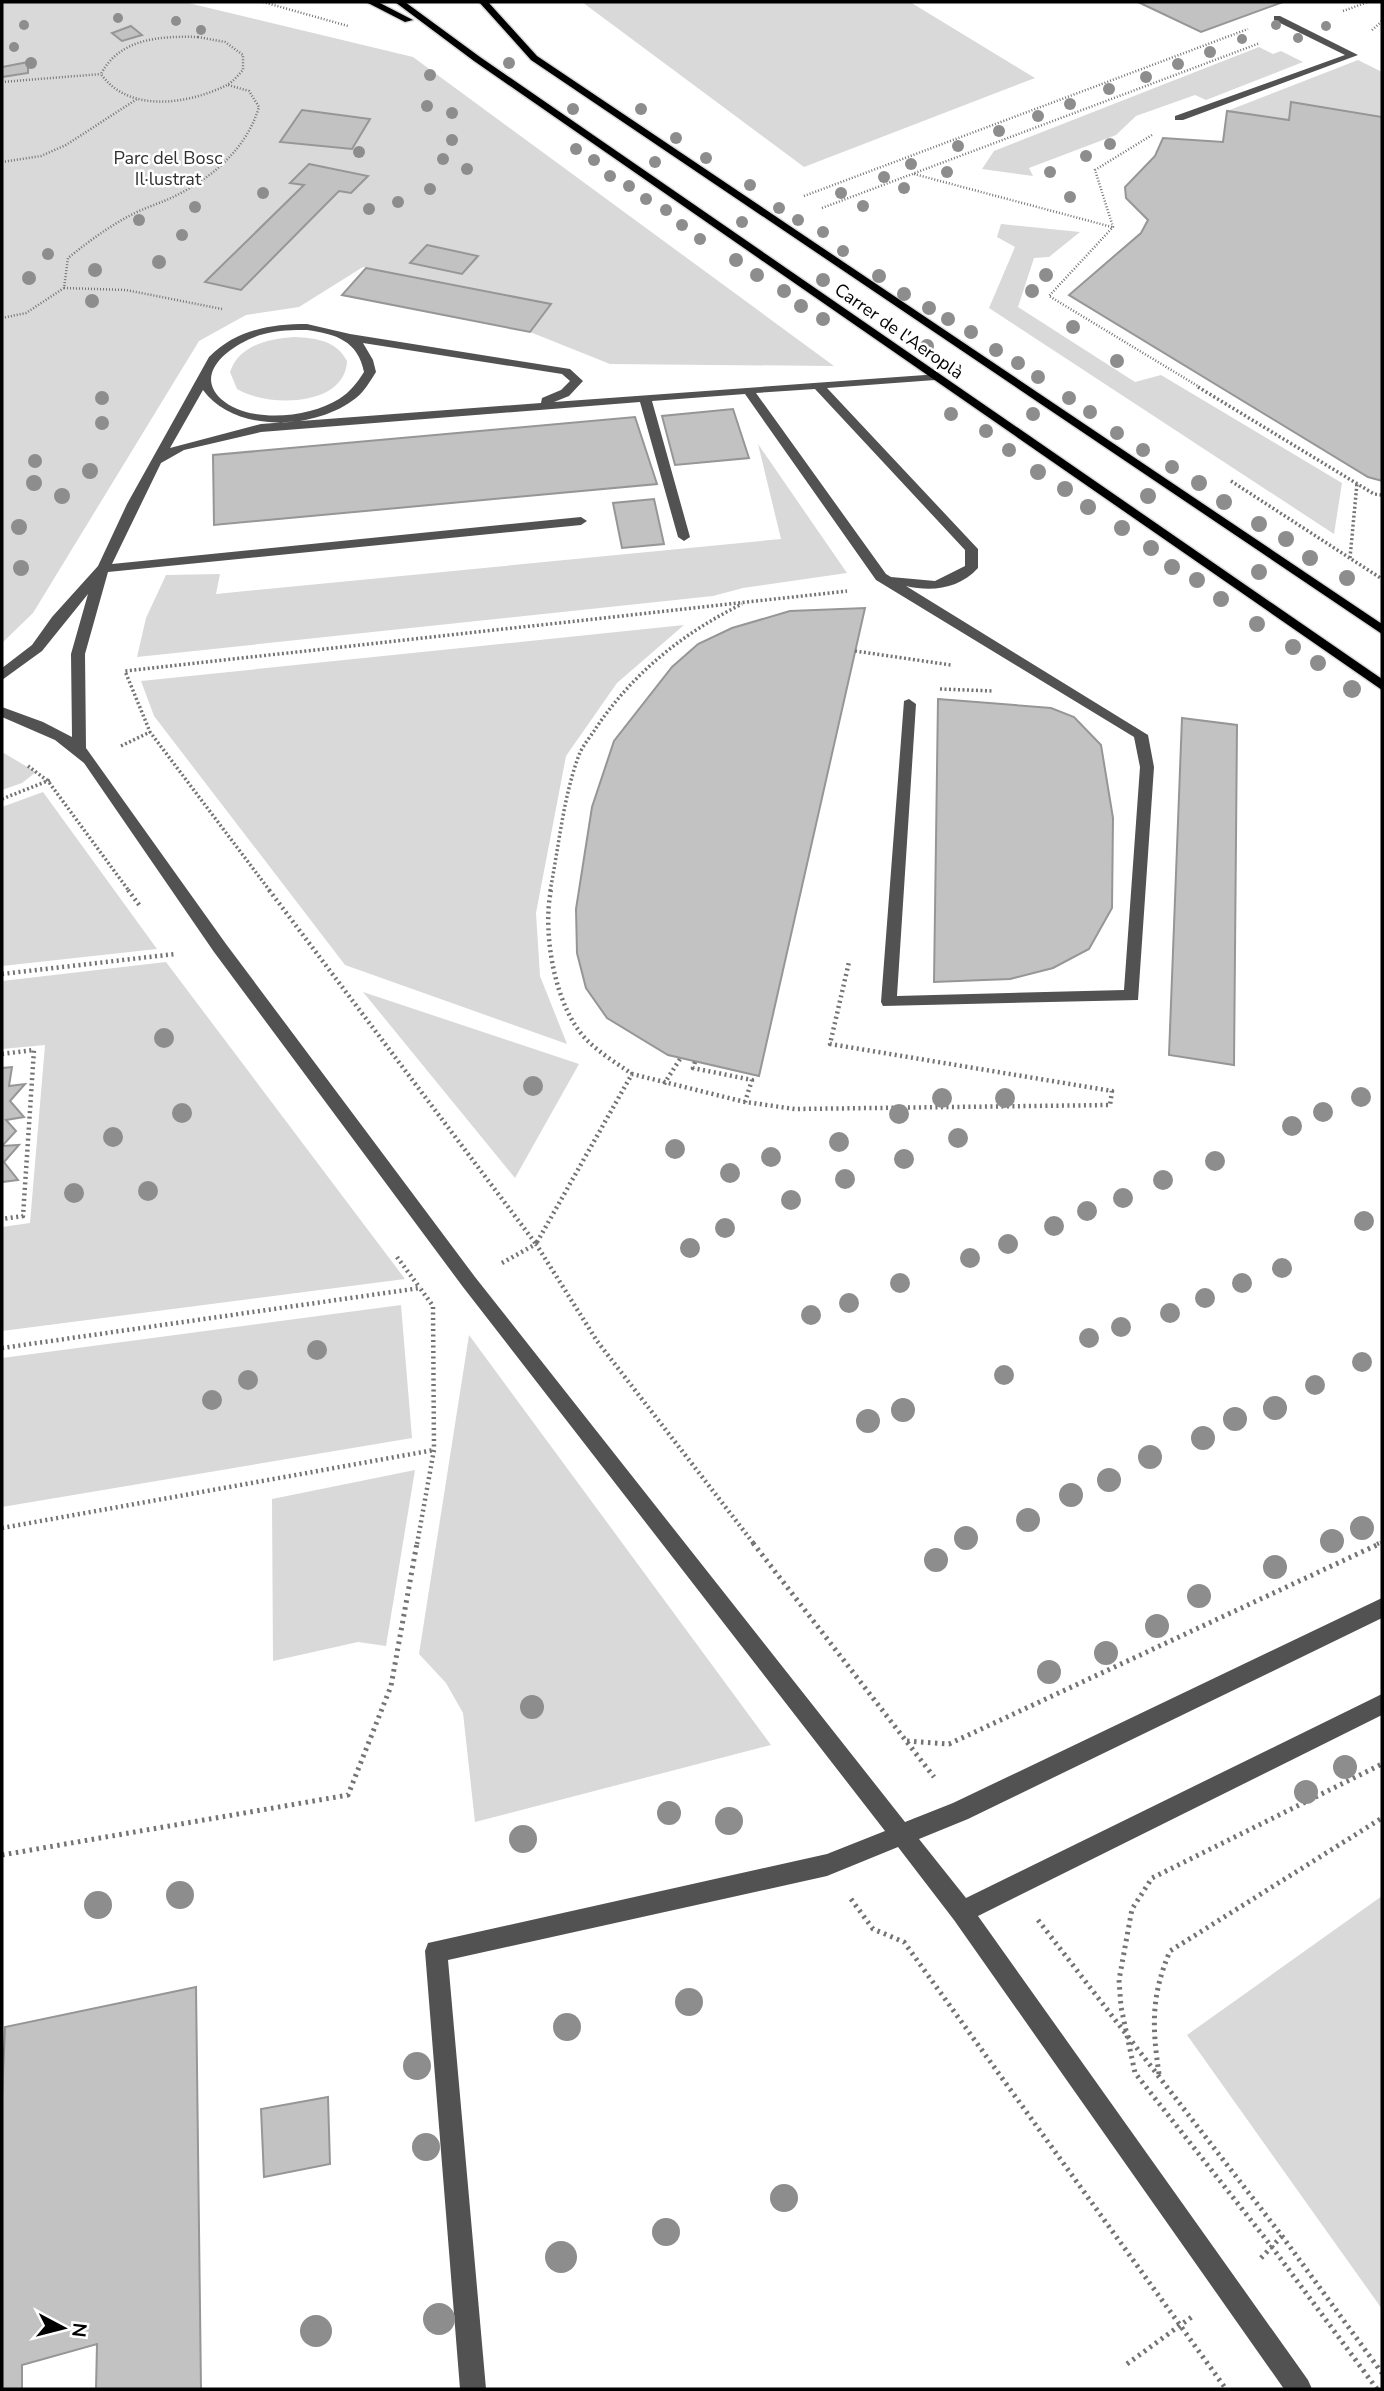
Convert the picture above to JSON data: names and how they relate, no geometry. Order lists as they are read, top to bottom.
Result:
{
  "streets": {
    "main road": ["Carrer de l'Aeroplà"]
  },
  "parks": ["Parc del Bosc Il·lustrat"],
  "north": "right"
}
